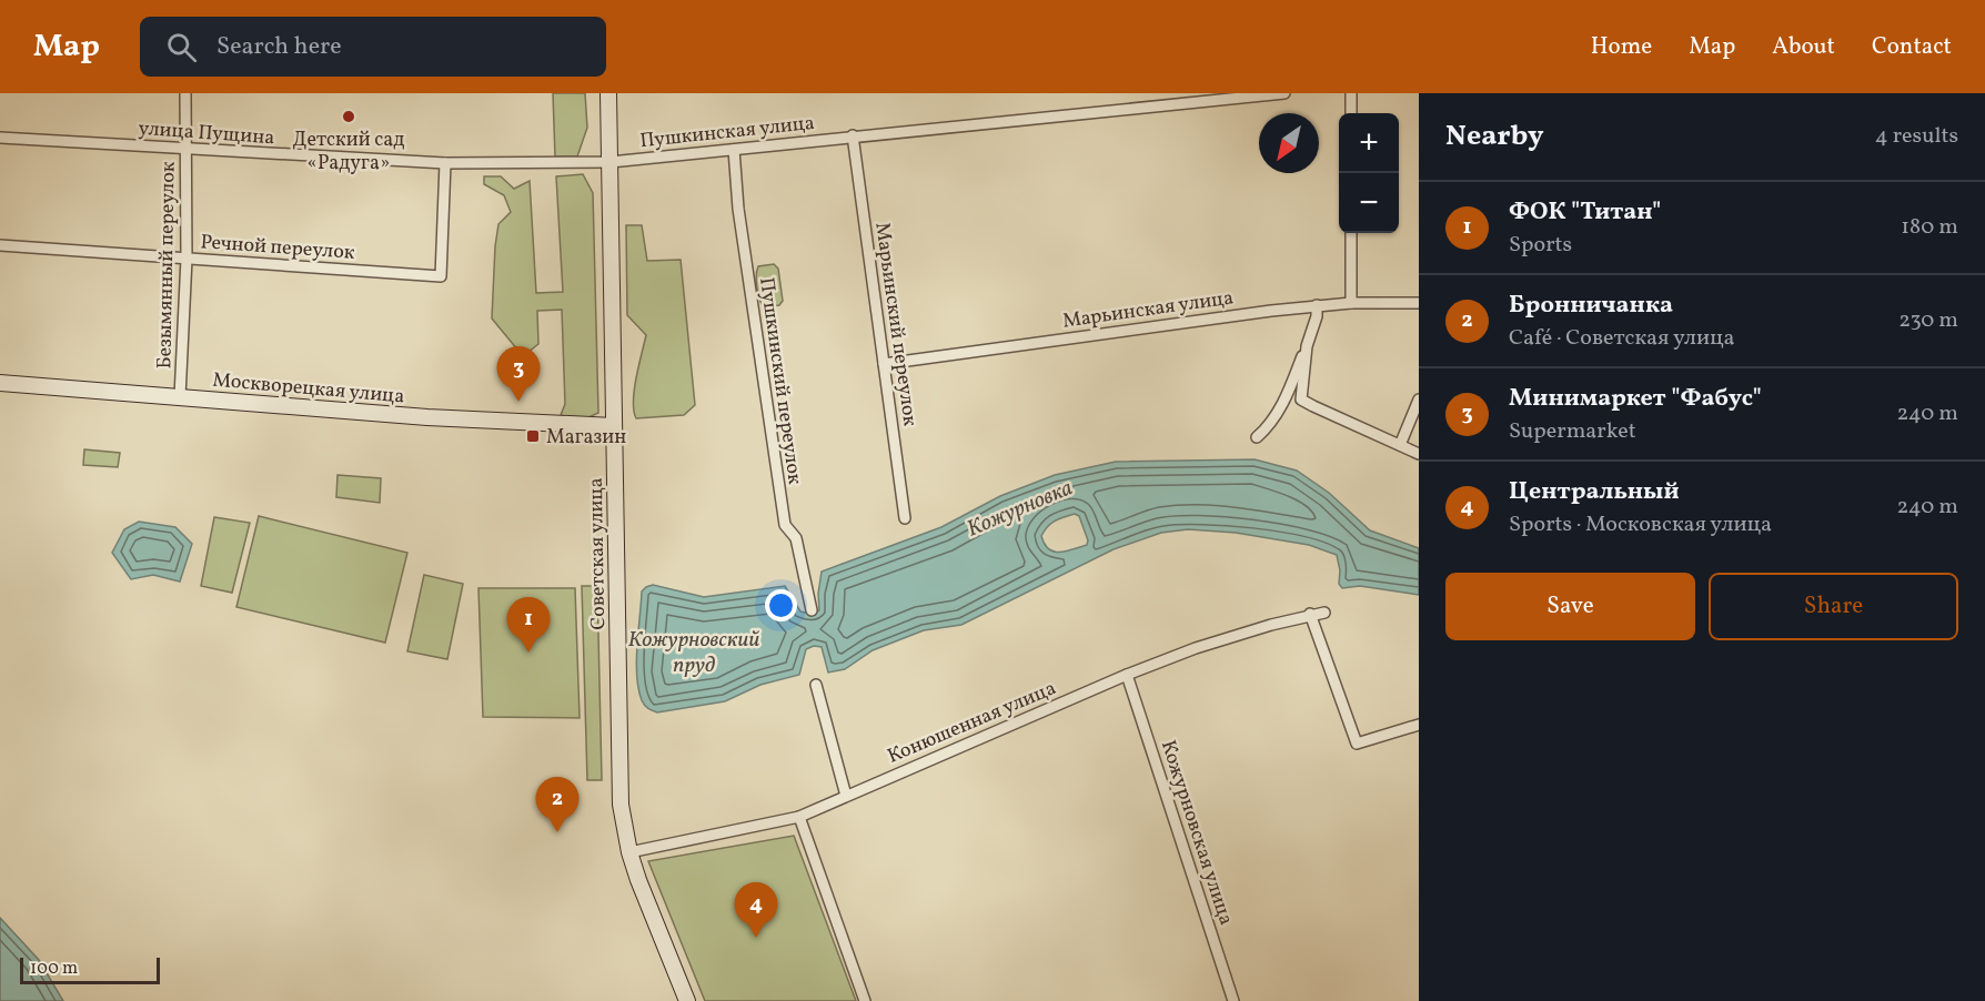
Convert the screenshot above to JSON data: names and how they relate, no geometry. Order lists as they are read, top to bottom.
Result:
{
  "streets": {
    "main road": ["Москворецкая улица", "Советская улица"],
    "street": [
      "Пушкинская улица",
      "улица Пущина",
      "Речной переулок",
      "Безымянный переулок",
      "Марьинская улица",
      "Марьинский переулок",
      "Пушкинский переулок",
      "Конюшенная улица",
      "Кожурновская улица"
    ]
  },
  "crossings": [
    ["Пушкинская улица", "улица Пущина"],
    ["Пушкинская улица", "Марьинский переулок"],
    ["Пушкинская улица", "Пушкинский переулок"],
    ["Пушкинская улица", "Советская улица"],
    ["улица Пущина", "Речной переулок"],
    ["улица Пущина", "Безымянный переулок"],
    ["улица Пущина", "Советская улица"],
    ["Речной переулок", "Безымянный переулок"],
    ["Безымянный переулок", "Москворецкая улица"],
    ["Марьинская улица", "Марьинский переулок"],
    ["Москворецкая улица", "Советская улица"],
    ["Советская улица", "Конюшенная улица"],
    ["Конюшенная улица", "Кожурновская улица"]
  ],
  "water": ["Кожурновка", "Кожурновский пруд"],
  "places": {
    "other": ["Детский сад «Радуга»"],
    "transit": ["Магазин"]
  },
  "scale_bar": "100 m",
  "north": "bottom left",
  "page": {
    "header": "Map",
    "search": "Search here",
    "nav": [
      "Home",
      "Map",
      "About",
      "Contact"
    ],
    "heading": ["Nearby", "4 results"],
    "map_buttons": ["+", "−"],
    "list": [
      {
        "mark": "1",
        "name": "ФОК \"Титан\"",
        "note": "Sports",
        "value": "180 m"
      },
      {
        "mark": "2",
        "name": "Бронничанка",
        "note": "Café · Советская улица",
        "value": "230 m"
      },
      {
        "mark": "3",
        "name": "Минимаркет \"Фабус\"",
        "note": "Supermarket",
        "value": "240 m"
      },
      {
        "mark": "4",
        "name": "Центральный",
        "note": "Sports · Московская улица",
        "value": "240 m"
      }
    ],
    "pins": [
      "3",
      "1",
      "2",
      "4"
    ],
    "buttons": ["Save", "Share"],
    "scale": "100 m"
  }
}
